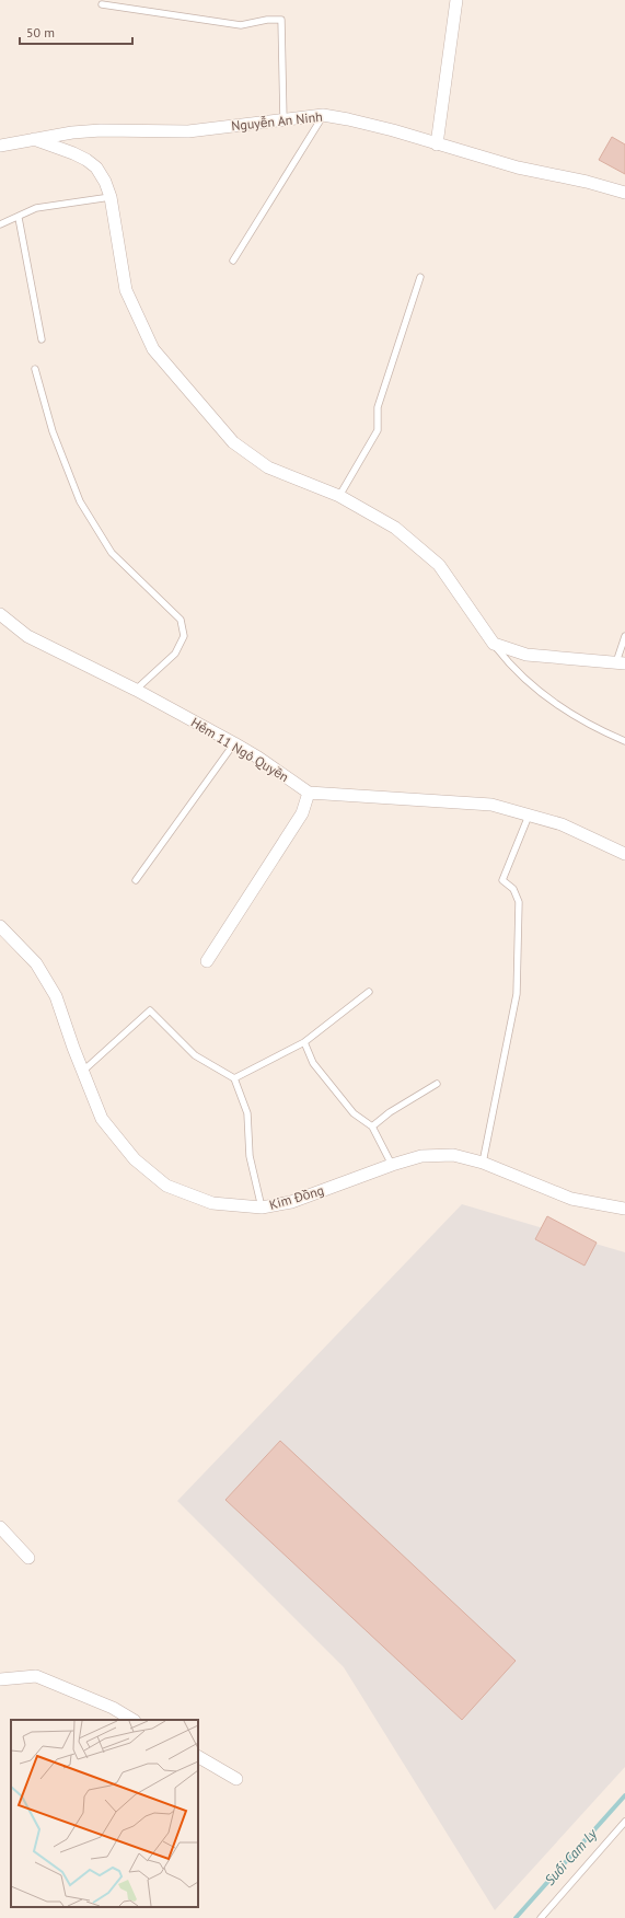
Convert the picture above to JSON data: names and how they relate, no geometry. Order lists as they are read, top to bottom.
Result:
{
  "streets": {
    "street": ["Nguyễn An Ninh", "Hẻm 11 Ngô Quyền", "Kim Đồng"]
  },
  "water": ["Suối Cam Ly"],
  "scale_bar": "50 m"
}
